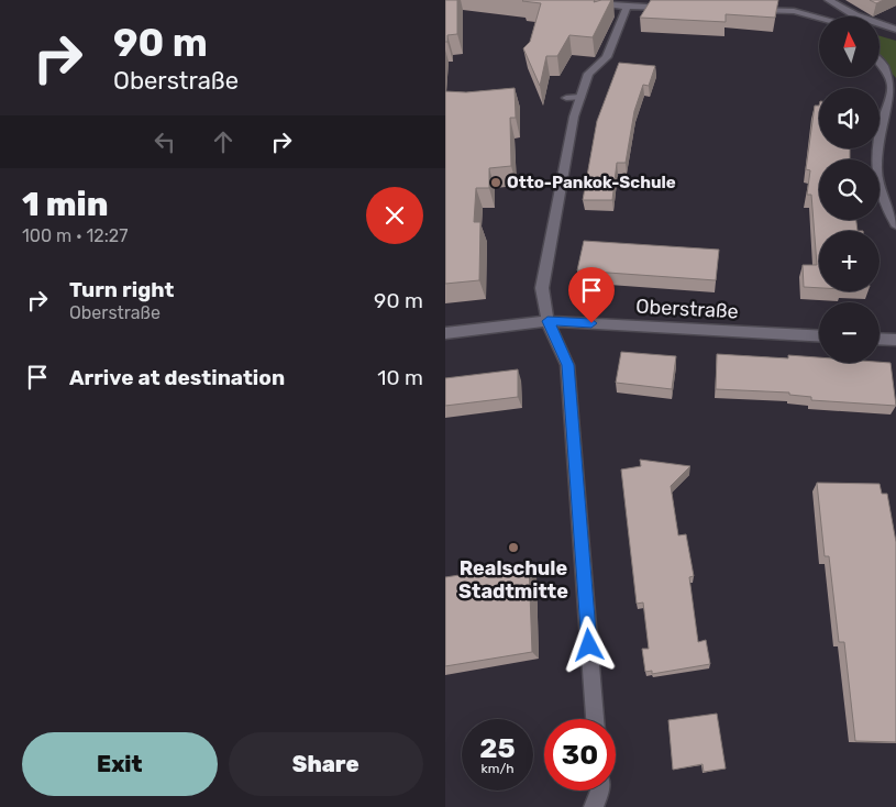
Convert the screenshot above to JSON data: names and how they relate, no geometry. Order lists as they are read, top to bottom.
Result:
{
  "streets": {
    "street": ["Oberstraße"]
  },
  "places": ["Otto-Pankok-Schule", "Realschule Stadtmitte"],
  "north": "top",
  "page": {
    "turn": ["90 m", "Oberstraße"],
    "map_buttons": ["+", "−"],
    "heading": ["1 min", "100 m · 12:27"],
    "list": [
      {
        "name": "Turn right",
        "note": "Oberstraße",
        "value": "90 m"
      },
      {
        "name": "Arrive at destination",
        "value": "10 m"
      }
    ],
    "speed": "25 km/h",
    "limit": "30",
    "buttons": ["Exit", "Share"]
  }
}
